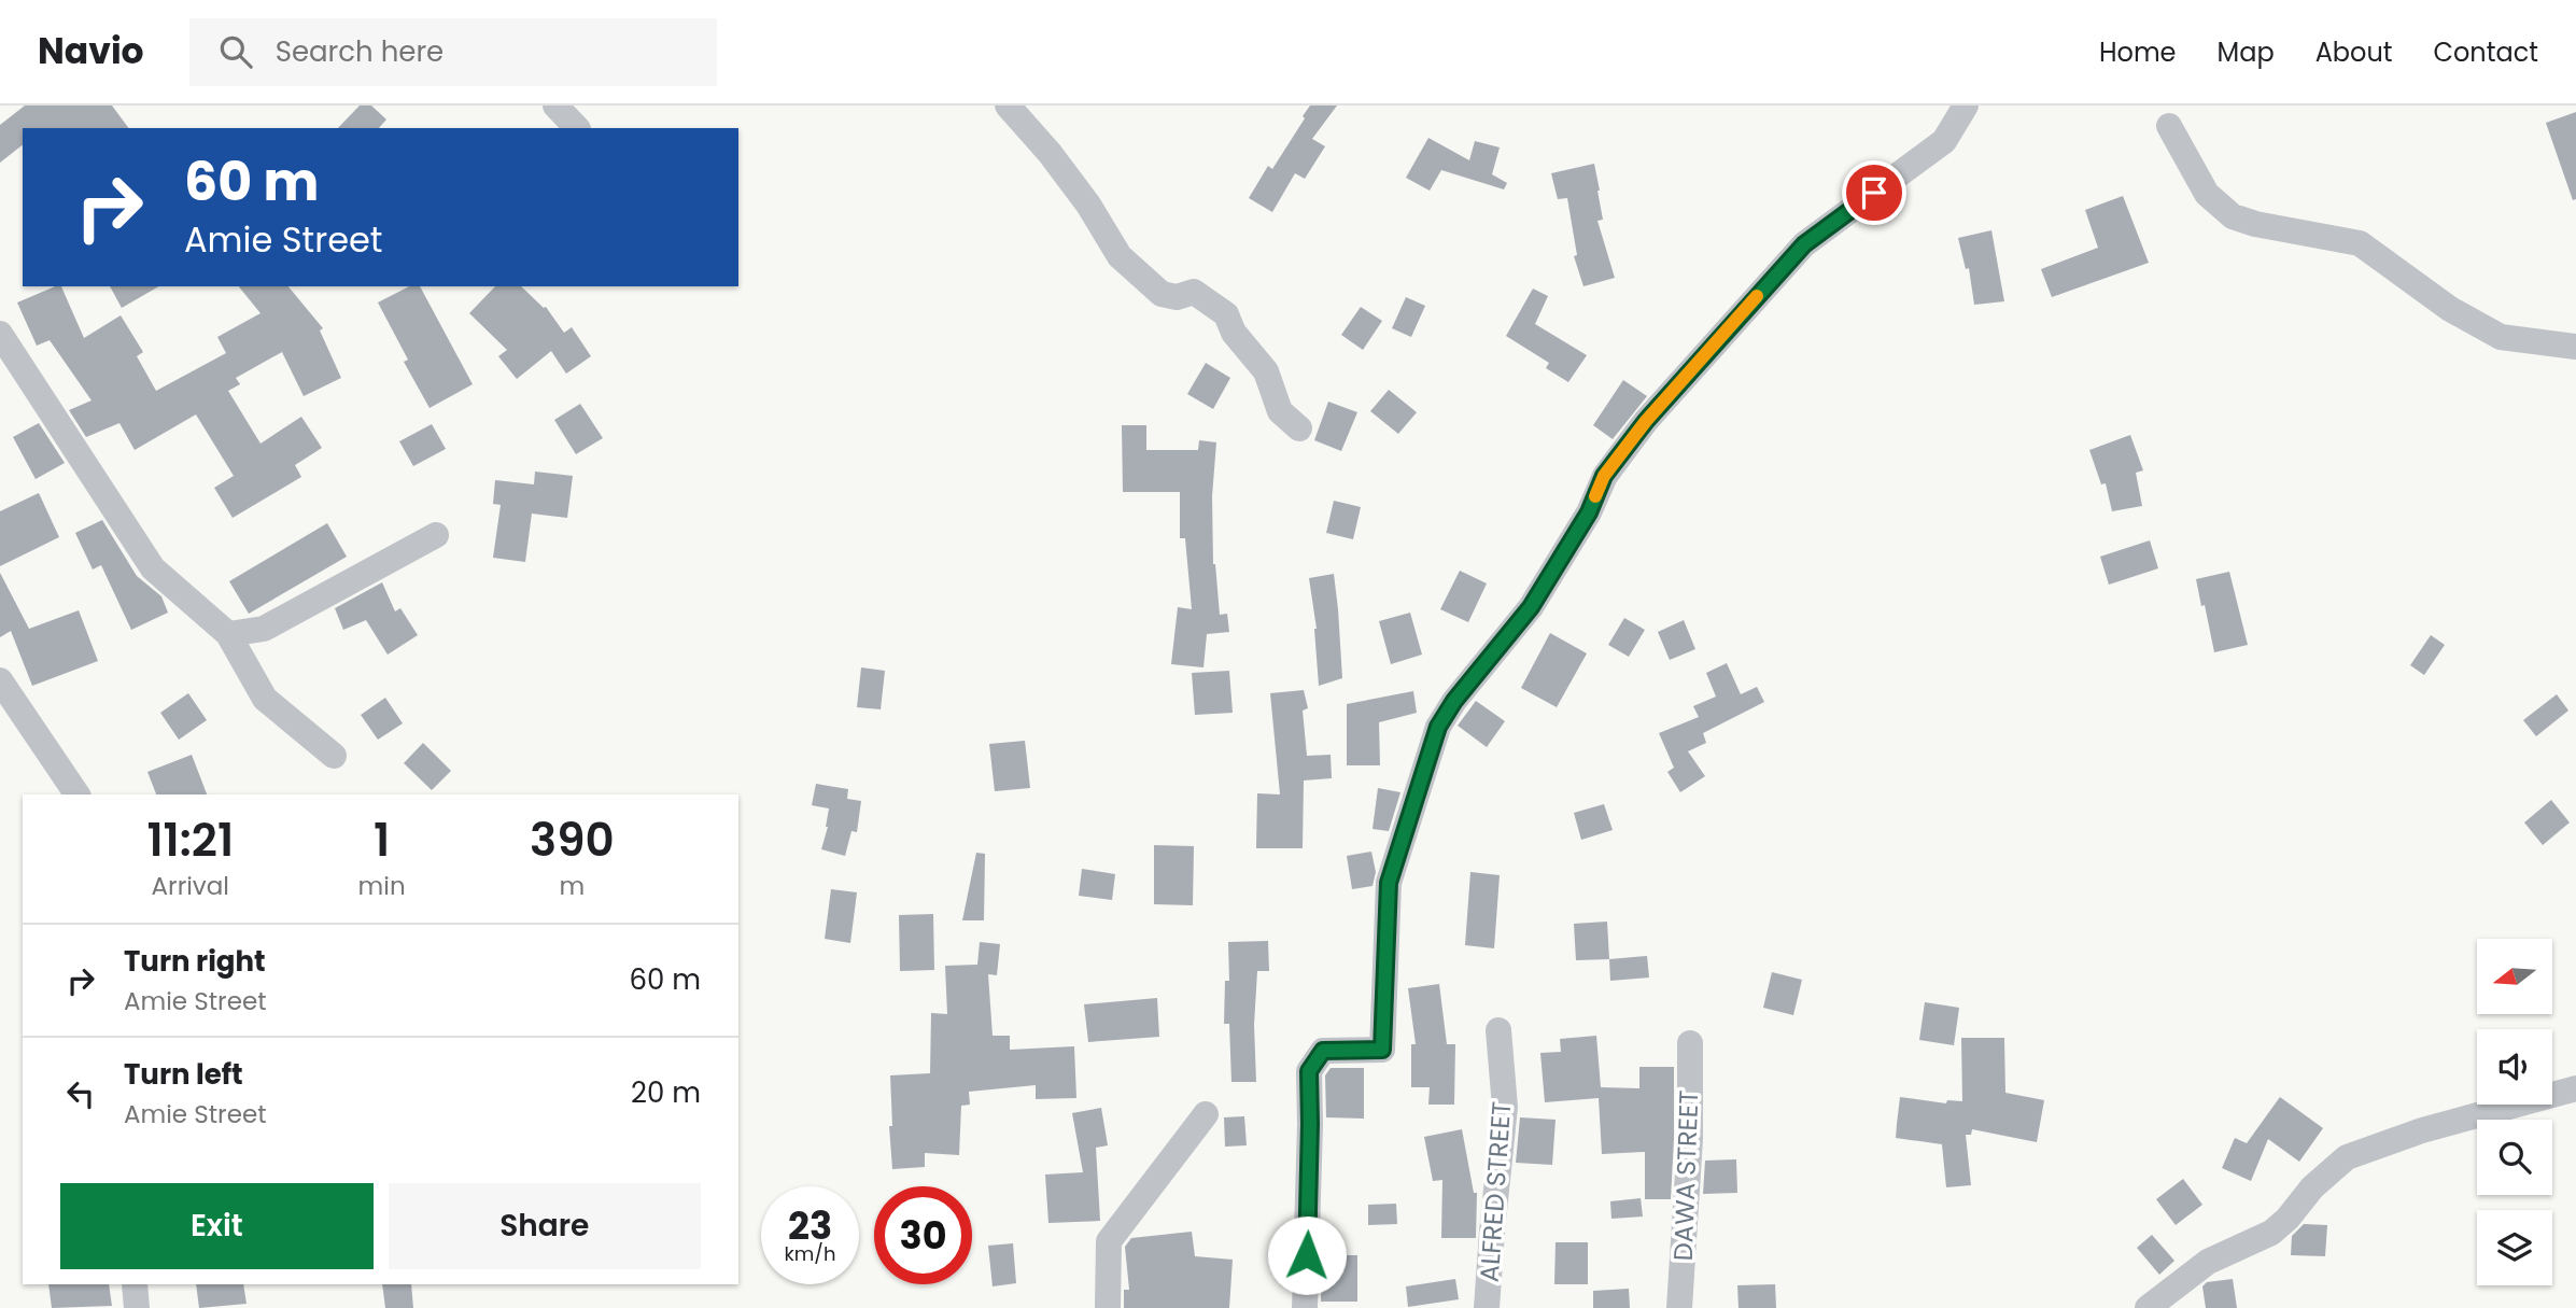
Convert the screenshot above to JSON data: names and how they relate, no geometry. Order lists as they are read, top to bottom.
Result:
{
  "streets": {
    "street": ["DAWA STREET", "ALFRED STREET"]
  },
  "north": "left",
  "page": {
    "header": "Navio",
    "search": "Search here",
    "nav": [
      "Home",
      "Map",
      "About",
      "Contact"
    ],
    "turn": ["60 m", "Amie Street"],
    "eta": [
      "11:21",
      "Arrival",
      "1",
      "min",
      "390",
      "m"
    ],
    "list": [
      {
        "name": "Turn right",
        "note": "Amie Street",
        "value": "60 m"
      },
      {
        "name": "Turn left",
        "note": "Amie Street",
        "value": "20 m"
      }
    ],
    "buttons": ["Exit", "Share"],
    "speed": "23 km/h",
    "limit": "30"
  }
}
